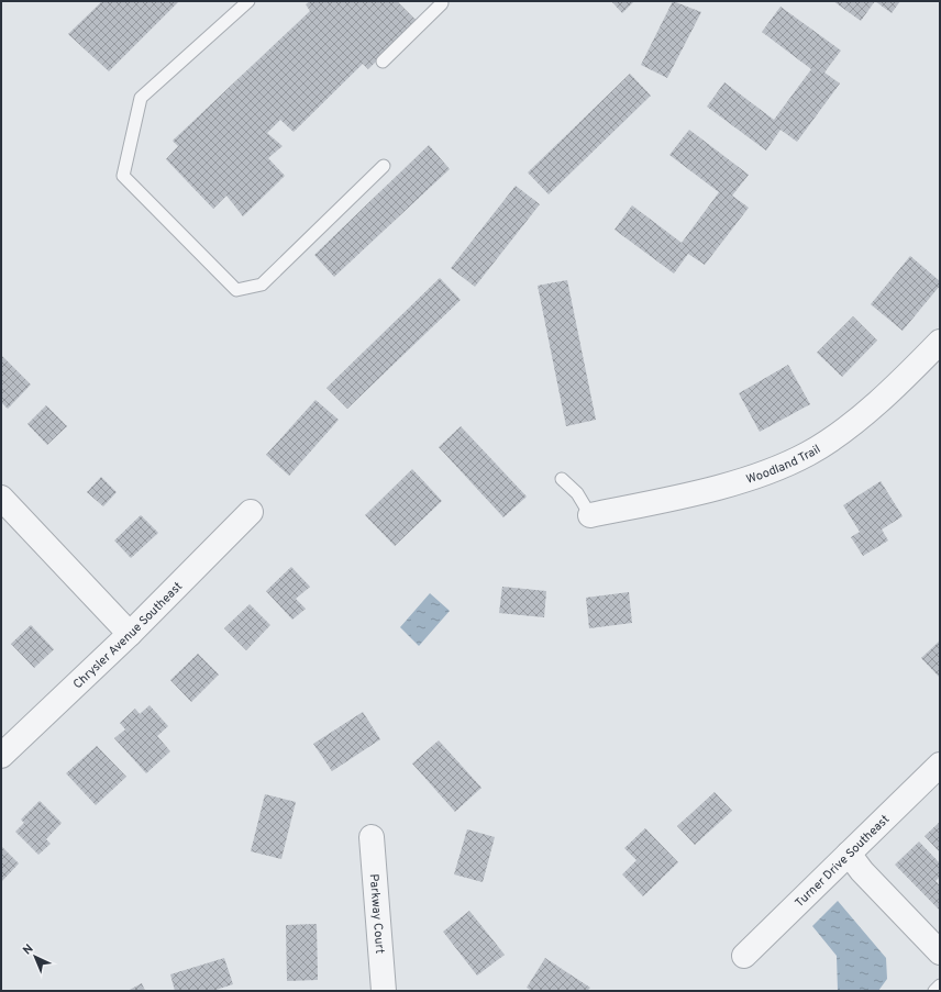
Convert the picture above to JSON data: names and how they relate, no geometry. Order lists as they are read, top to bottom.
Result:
{
  "streets": {
    "street": [
      "Woodland Trail",
      "Chrysler Avenue Southeast",
      "Turner Drive Southeast",
      "Parkway Court"
    ]
  },
  "north": "top left"
}
